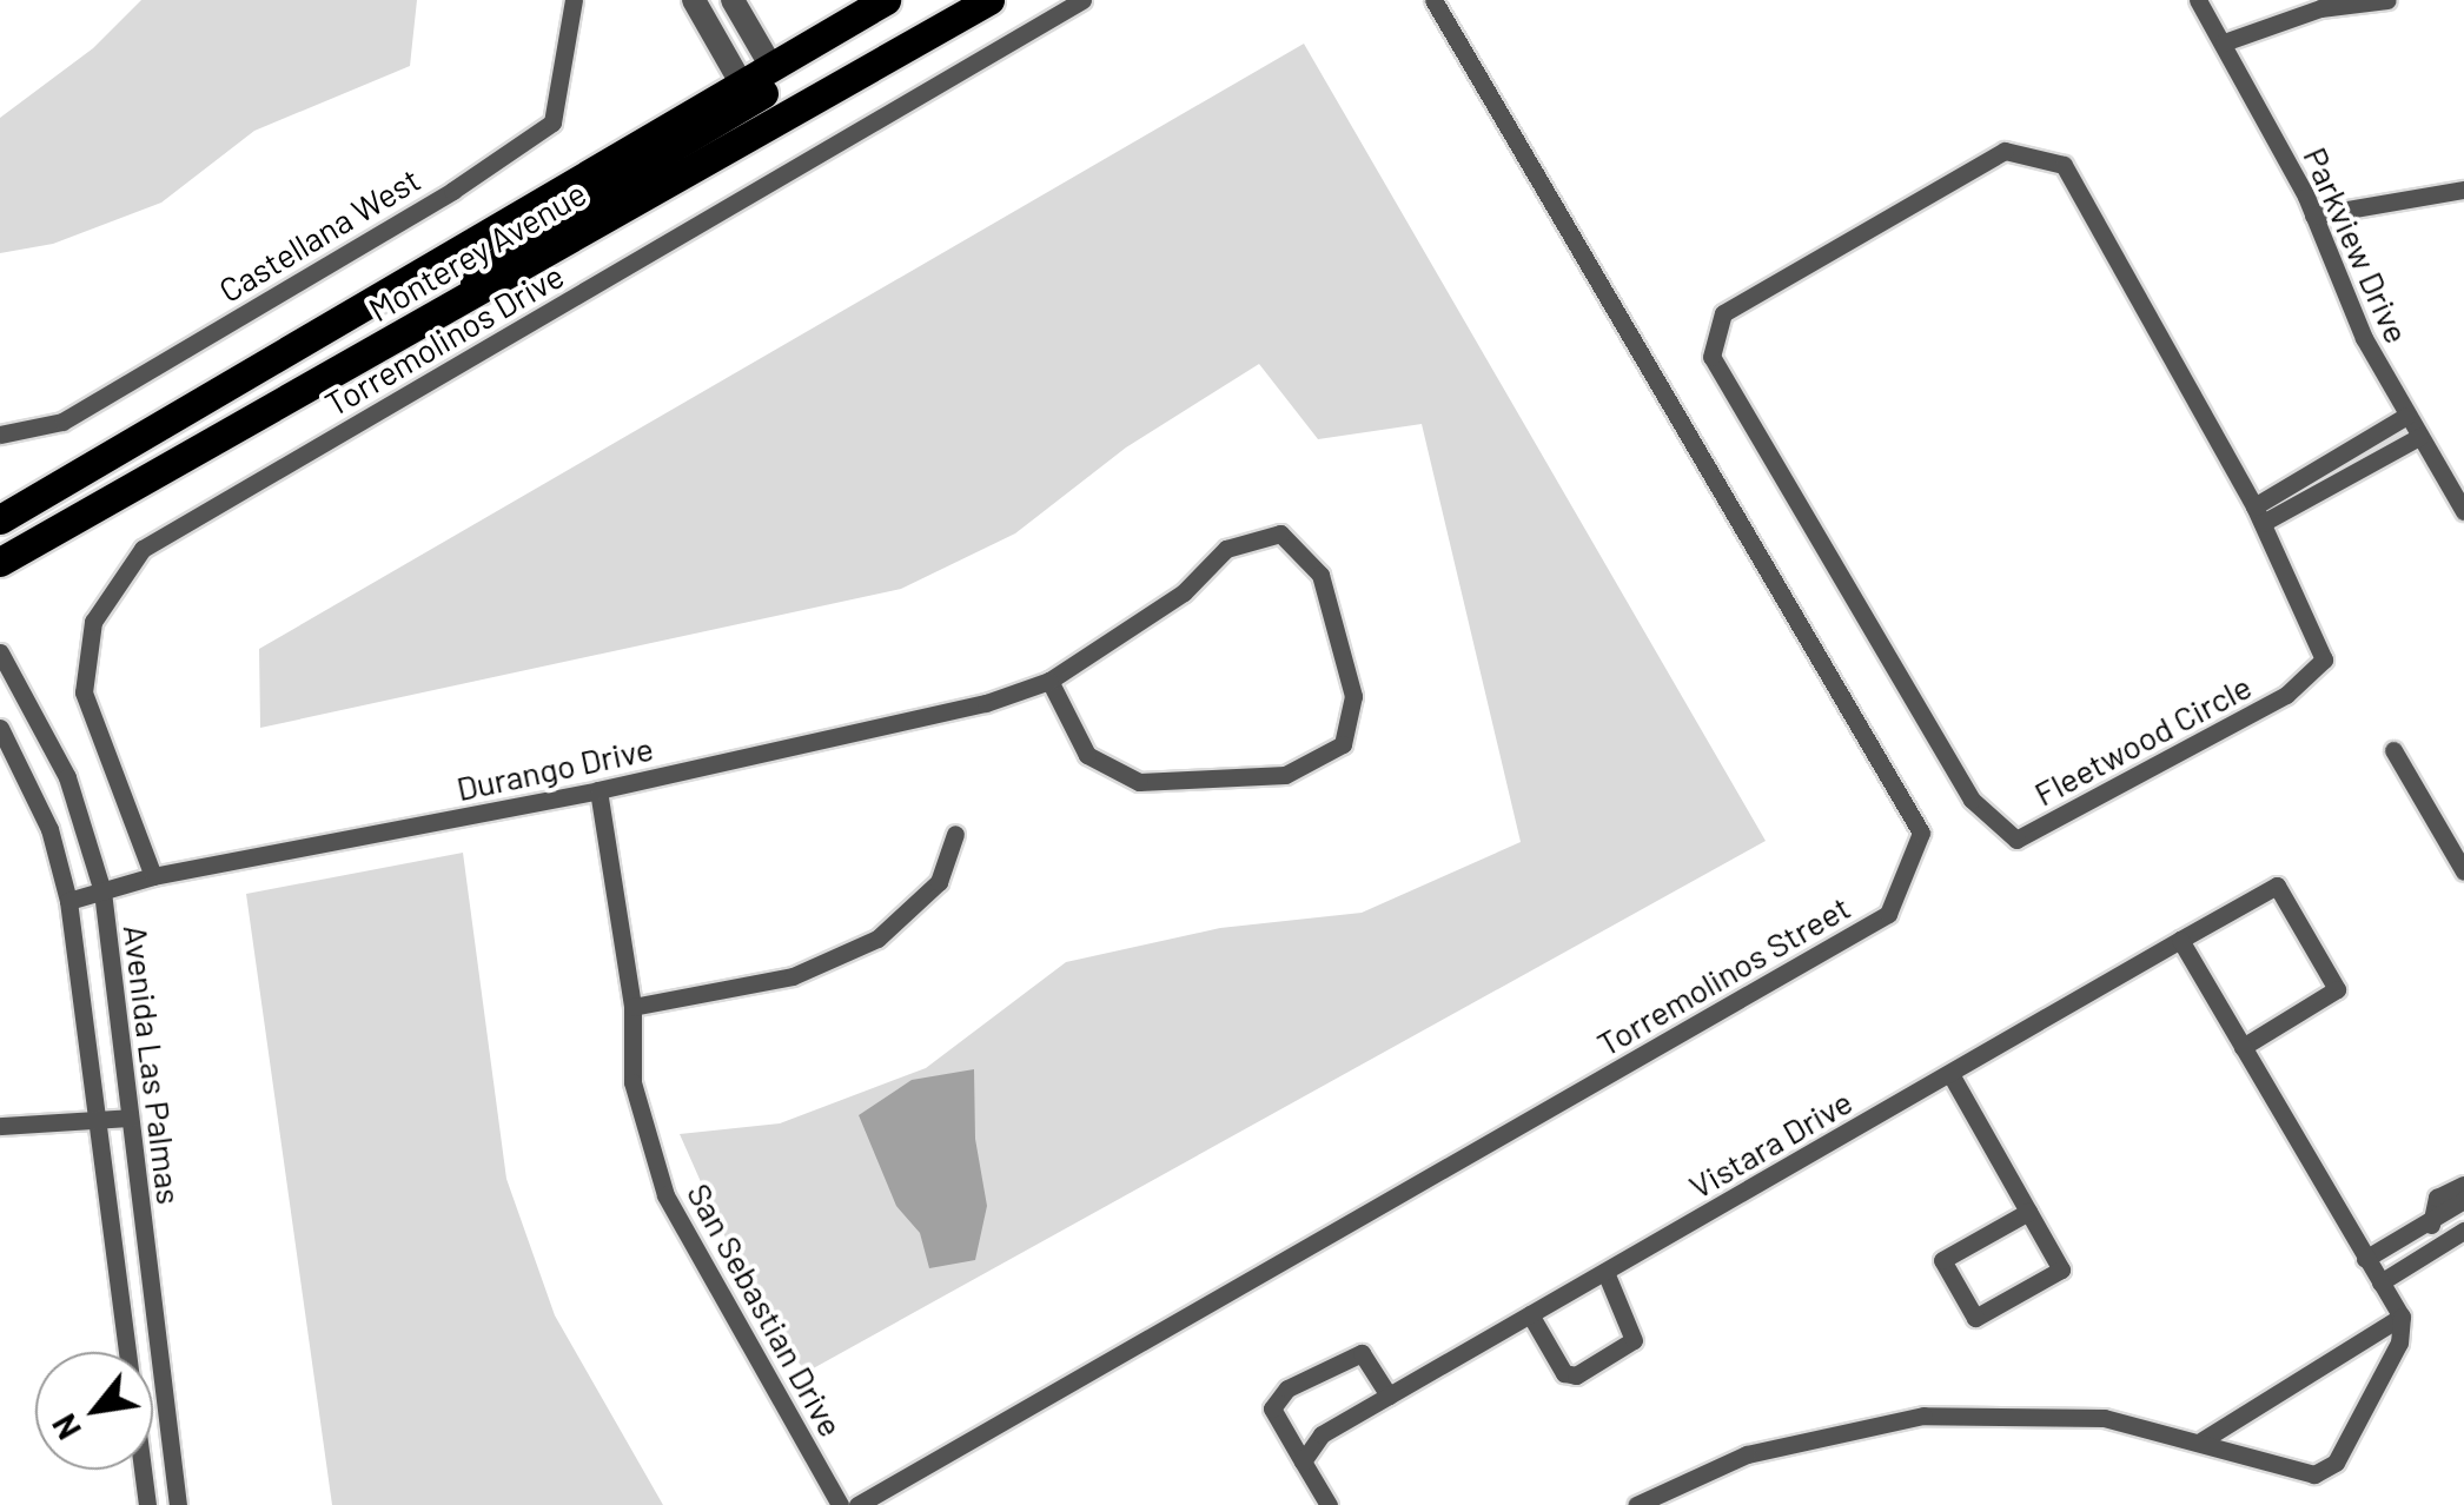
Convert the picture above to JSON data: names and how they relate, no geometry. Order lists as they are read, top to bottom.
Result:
{
  "streets": {
    "main road": ["Monterey Avenue"],
    "street": [
      "Castellana West",
      "Parkview Drive",
      "Torremolinos Drive",
      "Fleetwood Circle",
      "Durango Drive",
      "Torremolinos Street",
      "Avenida Las Palmas",
      "Vistara Drive",
      "San Sebastian Drive"
    ]
  },
  "crossings": [
    ["Torremolinos Drive", "Durango Drive"],
    ["Durango Drive", "Avenida Las Palmas"],
    ["Durango Drive", "San Sebastian Drive"]
  ],
  "north": "bottom left"
}
